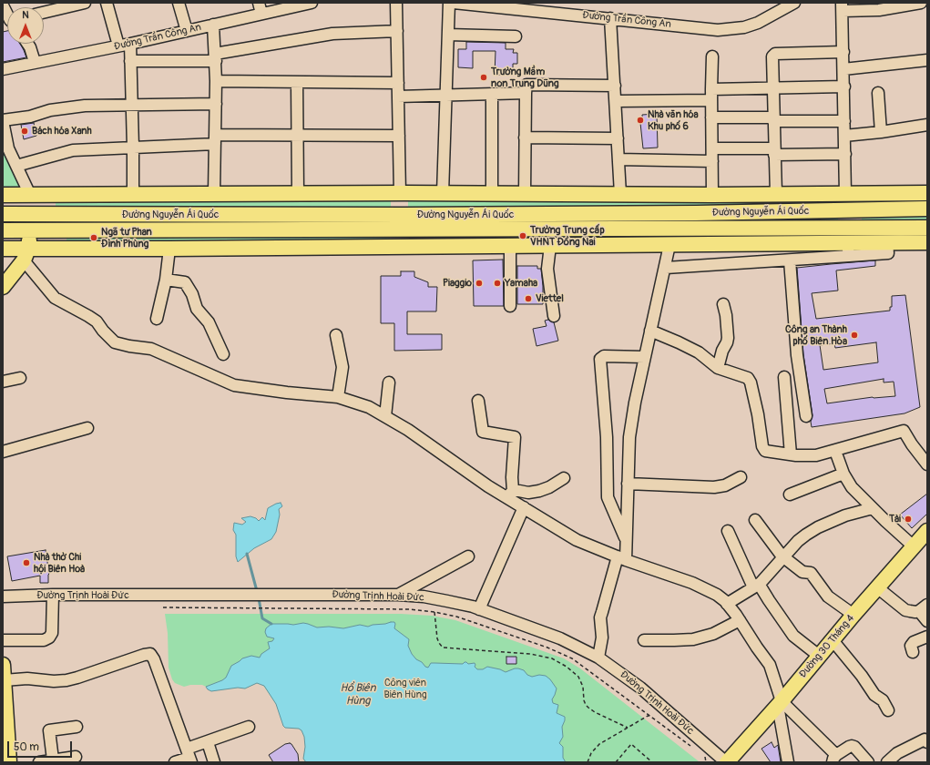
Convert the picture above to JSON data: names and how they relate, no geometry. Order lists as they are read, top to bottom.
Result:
{
  "streets": {
    "main road": ["Đường Nguyễn Ái Quốc", "Đường 30 Tháng 4"],
    "street": ["Đường Trần Công An", "Đường Trịnh Hoài Đức"]
  },
  "crossings": [
    ["Đường Trịnh Hoài Đức", "Đường 30 Tháng 4"]
  ],
  "water": ["Hồ Biên Hùng"],
  "parks": ["Công viên Biên Hùng"],
  "places": [
    "Trường Mầm non Trung Dũng",
    "Nhà văn hóa Khu phố 6",
    "Bách hóa Xanh",
    "Trường Trung cấp VHNT Đồng Nai",
    "Ngã tư Phan Đình Phùng",
    "Piaggio",
    "Yamaha",
    "Viettel",
    "Công an Thành phố Biên Hòa",
    "Tài",
    "Nhà thờ Chi hội Biên Hoà"
  ],
  "scale_bar": "50 m",
  "north": "top"
}
